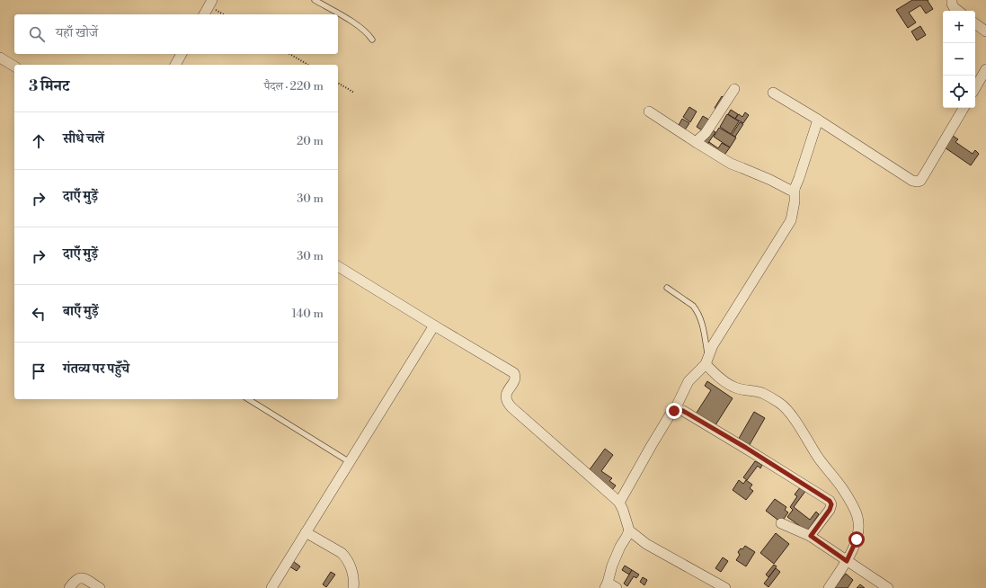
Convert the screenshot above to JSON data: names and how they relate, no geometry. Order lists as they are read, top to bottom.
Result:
{
  "page": {
    "map_buttons": ["+", "−"],
    "search": "यहाँ खोजें",
    "heading": ["3 मिनट", "पैदल · 220 m"],
    "list": [
      ["सीधे चलें", "20 m"],
      ["दाएँ मुड़ें", "30 m"],
      ["दाएँ मुड़ें", "30 m"],
      ["बाएँ मुड़ें", "140 m"],
      "गंतव्य पर पहुँचे"
    ]
  }
}
